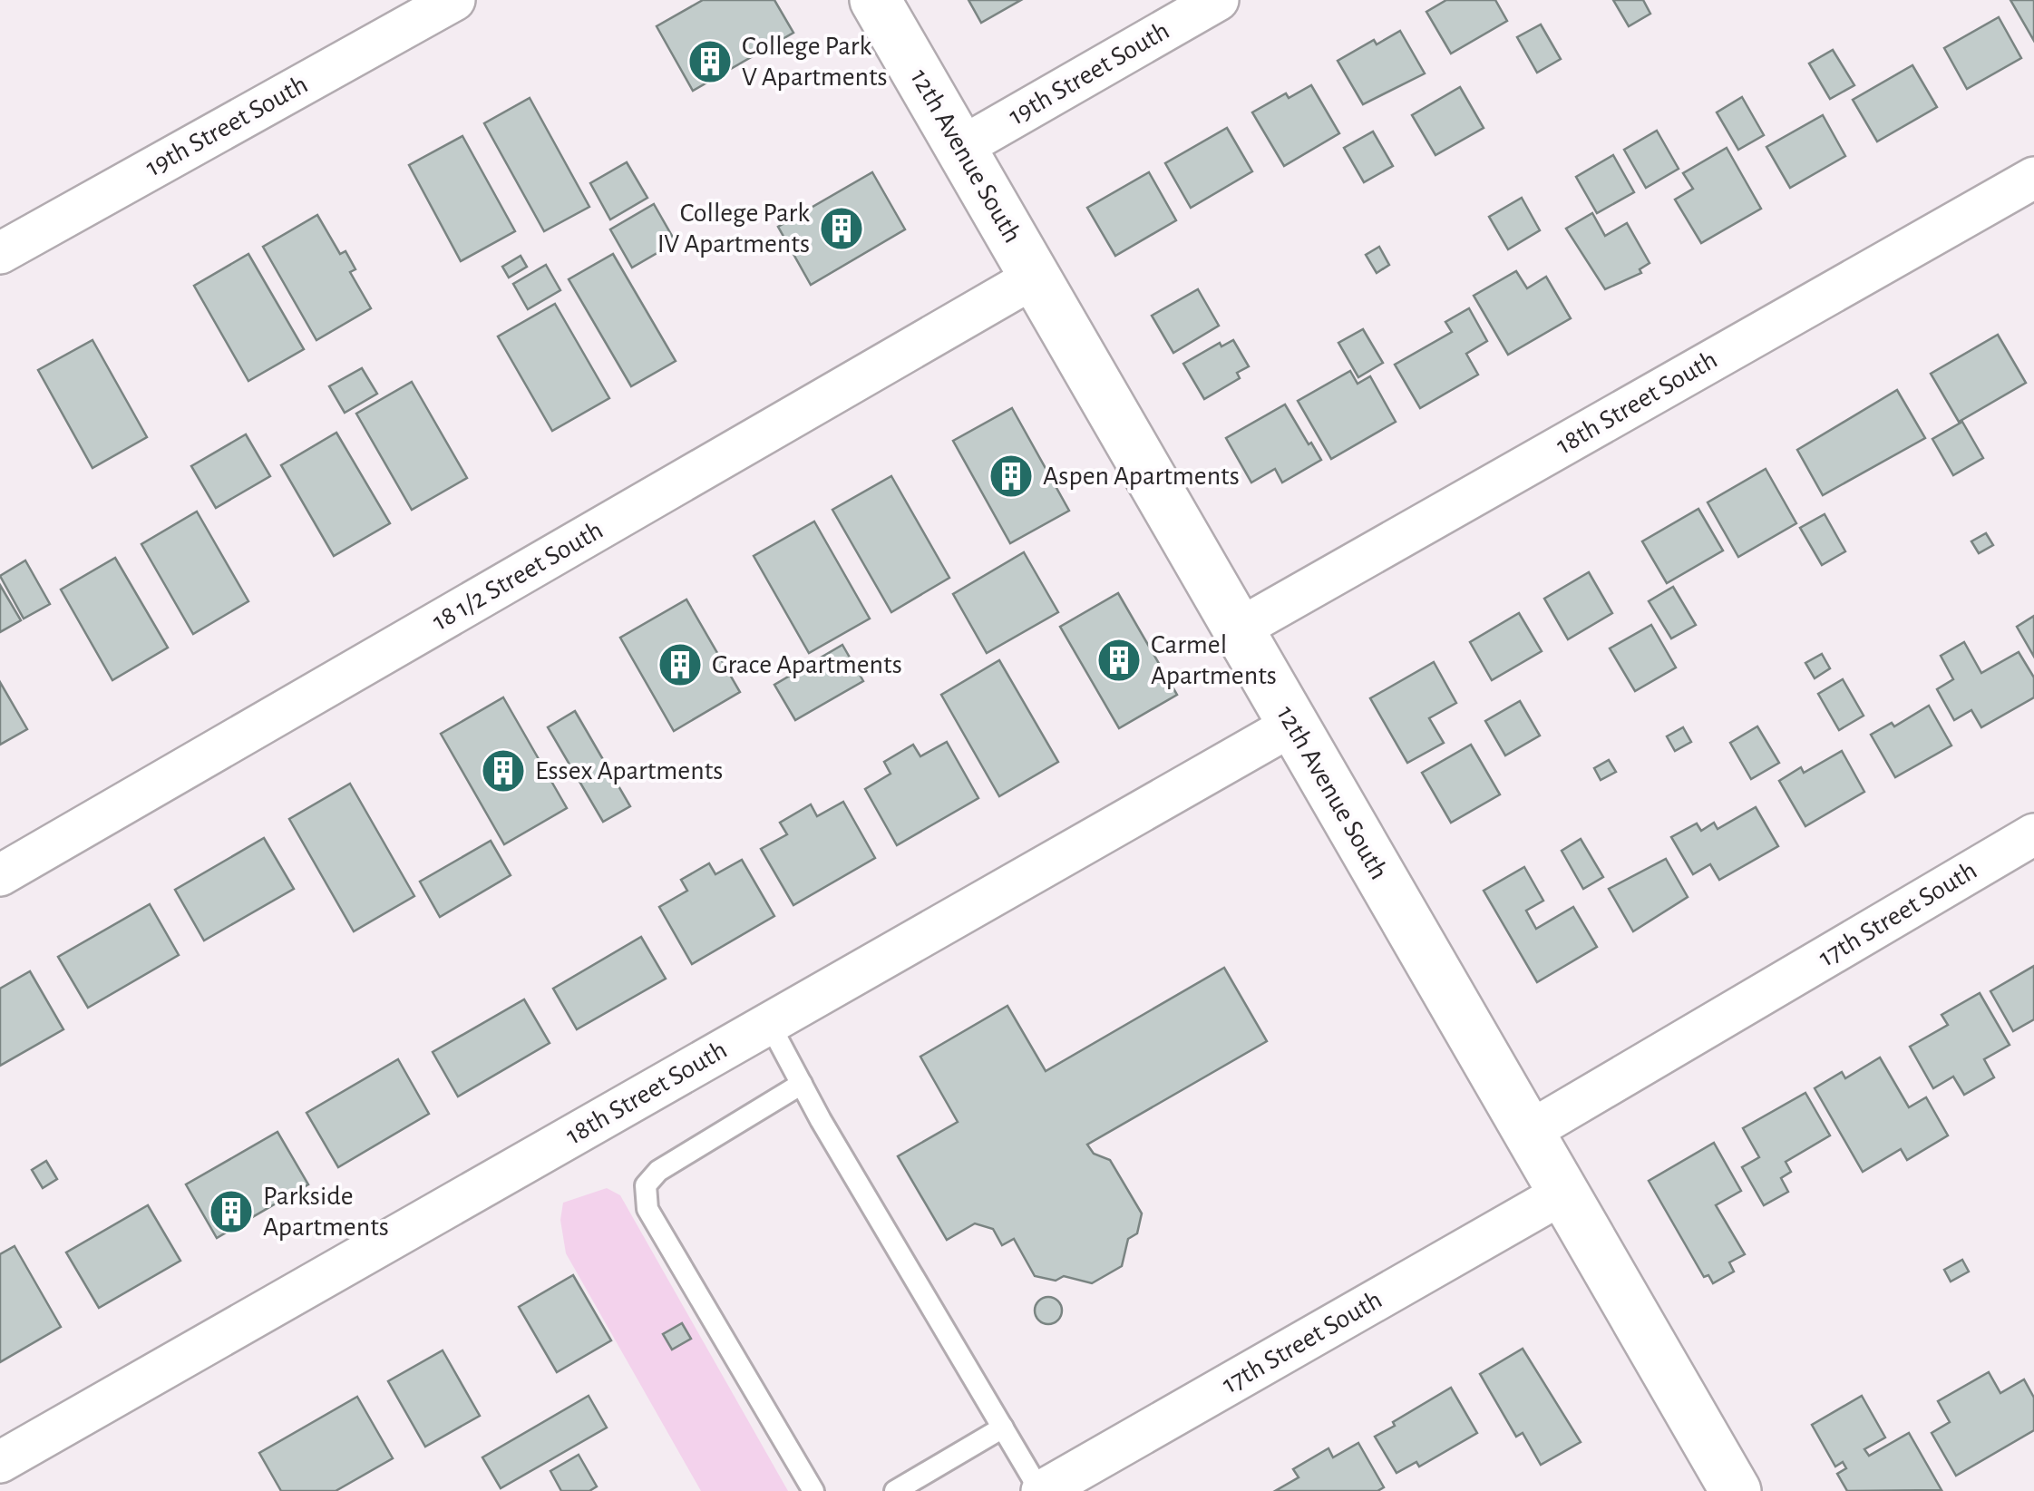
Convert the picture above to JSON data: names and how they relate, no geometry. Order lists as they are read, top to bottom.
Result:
{
  "streets": {
    "street": [
      "19th Street South",
      "12th Avenue South",
      "18th Street South",
      "18 1/2 Street South",
      "17th Street South"
    ]
  },
  "crossings": [
    ["19th Street South", "12th Avenue South"],
    ["12th Avenue South", "18th Street South"],
    ["12th Avenue South", "18 1/2 Street South"],
    ["12th Avenue South", "17th Street South"]
  ],
  "places": {
    "building": [
      "College Park V Apartments",
      "College Park IV Apartments",
      "Aspen Apartments",
      "Carmel Apartments",
      "Grace Apartments",
      "Essex Apartments",
      "Parkside Apartments"
    ]
  }
}
